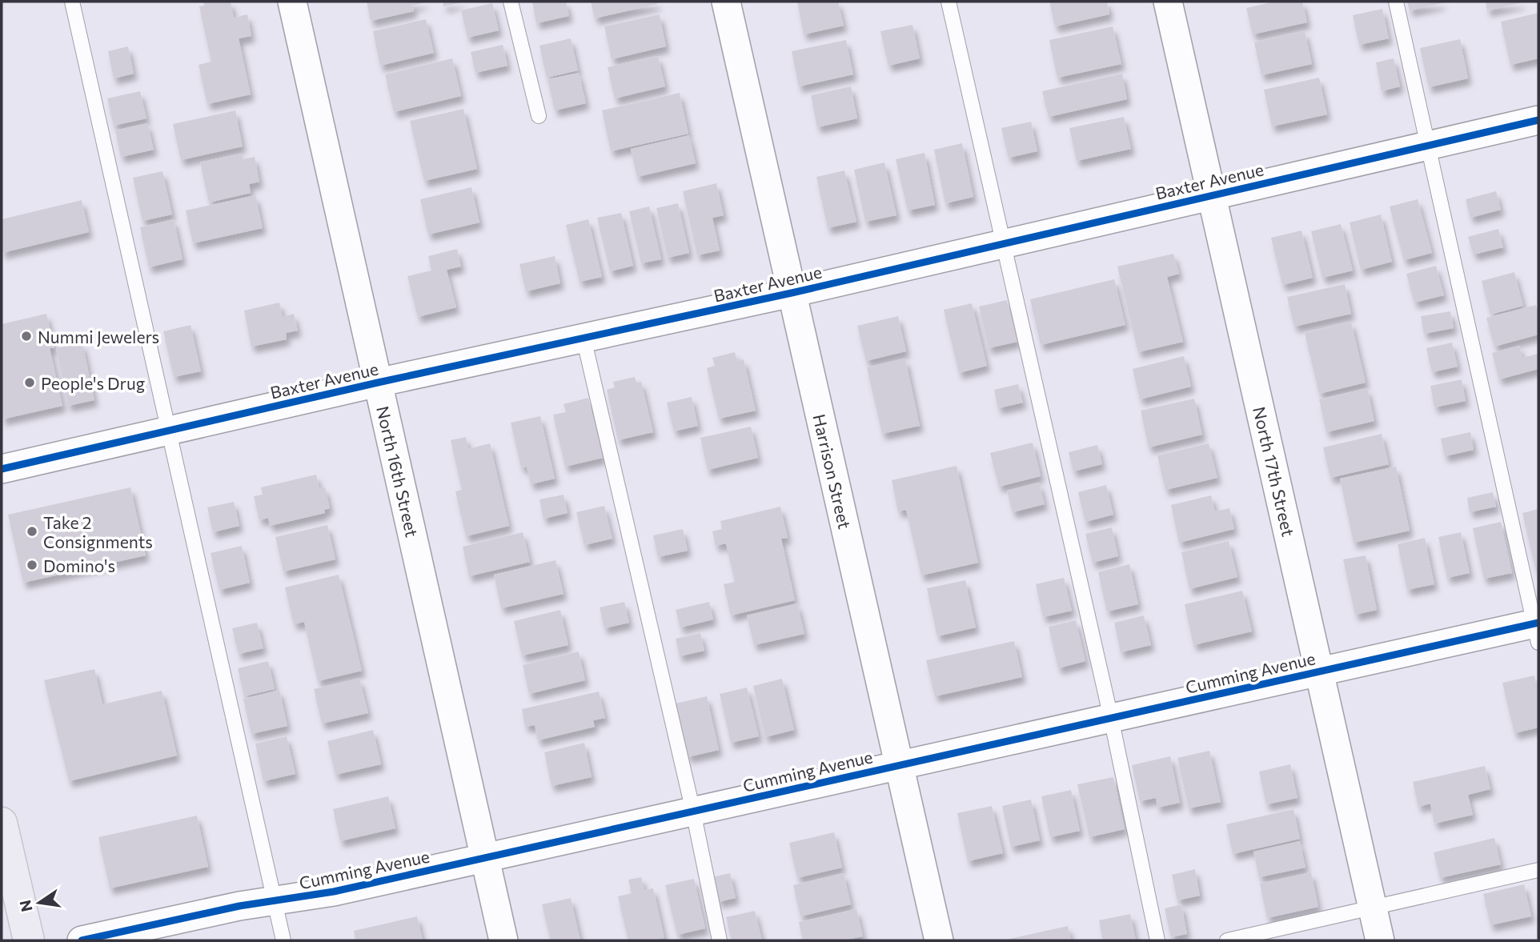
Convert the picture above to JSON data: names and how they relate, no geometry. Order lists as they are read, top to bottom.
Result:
{
  "streets": {
    "street": [
      "Baxter Avenue",
      "North 16th Street",
      "Harrison Street",
      "North 17th Street",
      "Cumming Avenue"
    ]
  },
  "crossings": [
    ["Baxter Avenue", "North 16th Street"],
    ["Baxter Avenue", "Harrison Street"],
    ["Baxter Avenue", "North 17th Street"],
    ["North 16th Street", "Cumming Avenue"],
    ["Harrison Street", "Cumming Avenue"],
    ["North 17th Street", "Cumming Avenue"]
  ],
  "places": [
    "Nummi Jewelers",
    "People's Drug",
    "Take 2 Consignments",
    "Domino's"
  ],
  "north": "left"
}
